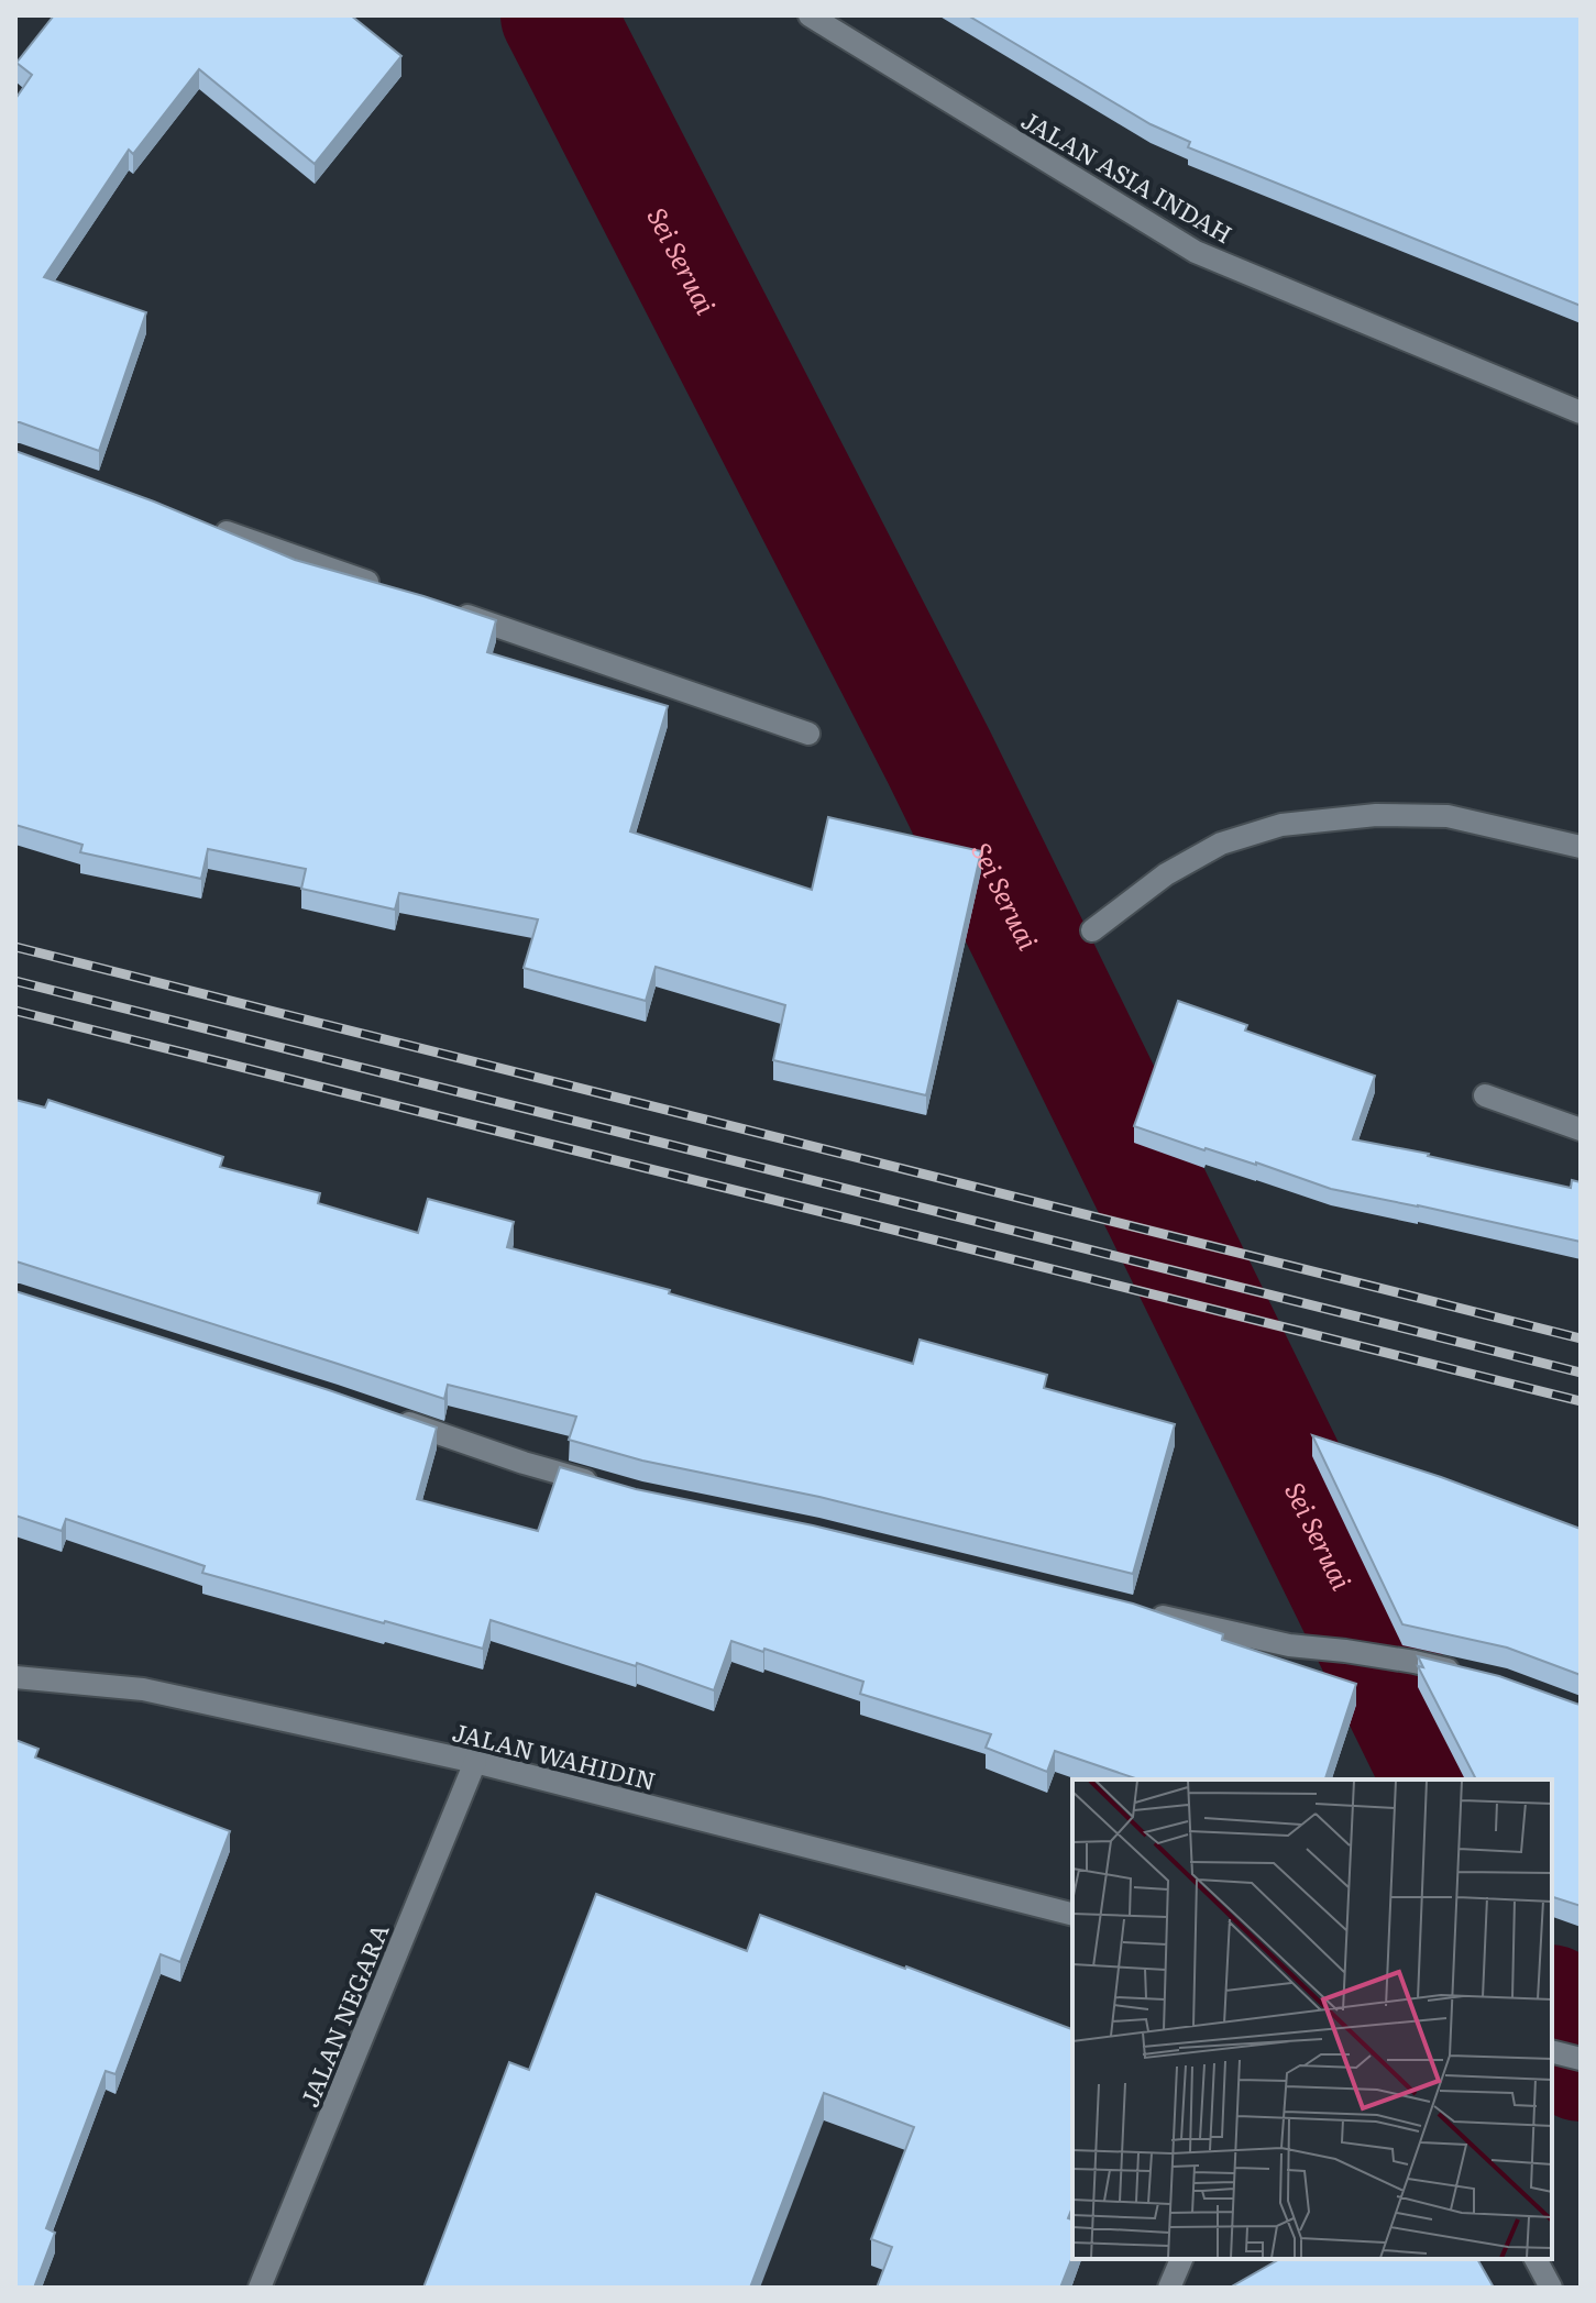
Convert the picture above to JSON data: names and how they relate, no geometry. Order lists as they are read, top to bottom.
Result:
{
  "streets": {
    "street": ["JALAN ASIA INDAH", "JALAN WAHIDIN", "JALAN NEGARA"]
  },
  "crossings": [
    ["JALAN WAHIDIN", "JALAN NEGARA"]
  ],
  "water": ["Sei Seruai"]
}
